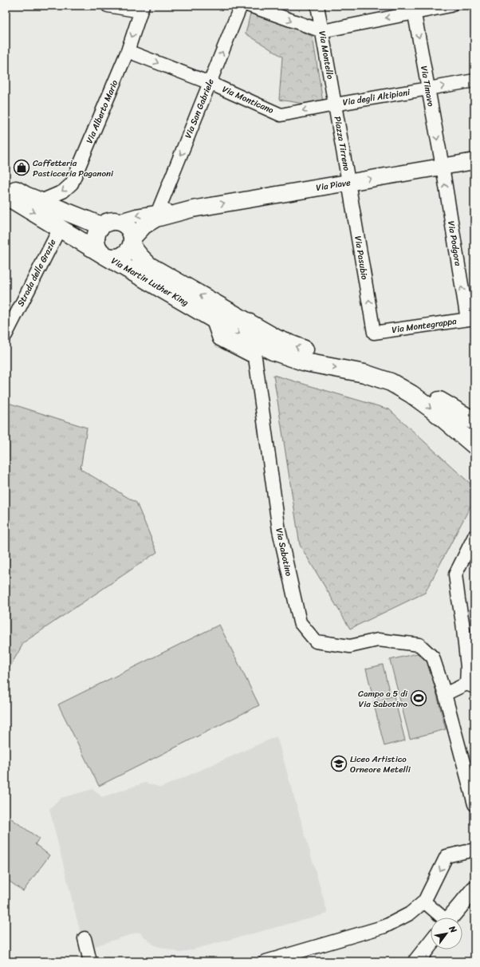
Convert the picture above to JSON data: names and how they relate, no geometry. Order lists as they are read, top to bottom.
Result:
{
  "streets": {
    "main road": ["Via Martin Luther King"],
    "street": [
      "Via Montello",
      "Via Timavo",
      "Via degli Altipiani",
      "Via Monticano",
      "Via San Gabriele",
      "Via Alberto Mario",
      "Piazza Tirreno",
      "Via Piave",
      "Via Podgora",
      "Via Pasubio",
      "Strada delle Grazie",
      "Via Montegrappa",
      "Via Sabotino"
    ]
  },
  "crossings": [
    ["Via Montello", "Via degli Altipiani"],
    ["Via Montello", "Via Monticano"],
    ["Via Montello", "Piazza Tirreno"],
    ["Via Timavo", "Via degli Altipiani"],
    ["Via Timavo", "Via Piave"],
    ["Via Timavo", "Via Podgora"],
    ["Via degli Altipiani", "Via Monticano"],
    ["Via degli Altipiani", "Piazza Tirreno"],
    ["Via Monticano", "Via San Gabriele"],
    ["Via Monticano", "Via Alberto Mario"],
    ["Via Monticano", "Piazza Tirreno"],
    ["Via San Gabriele", "Via Piave"],
    ["Piazza Tirreno", "Via Piave"],
    ["Piazza Tirreno", "Via Pasubio"],
    ["Via Piave", "Via Podgora"],
    ["Via Piave", "Via Pasubio"],
    ["Via Piave", "Via Martin Luther King"],
    ["Via Podgora", "Via Montegrappa"],
    ["Via Pasubio", "Via Montegrappa"],
    ["Via Martin Luther King", "Via Sabotino"]
  ],
  "one_way": [
    "Via Timavo",
    "Via Alberto Mario",
    "Via Podgora",
    "Via Pasubio"
  ],
  "places": {
    "shop": ["Caffetteria Pasticceria Paganoni"],
    "sports": ["Campo a 5 di Via Sabotino"],
    "school or university": ["Liceo Artistico Orneore Metelli"]
  },
  "north": "top right"
}
